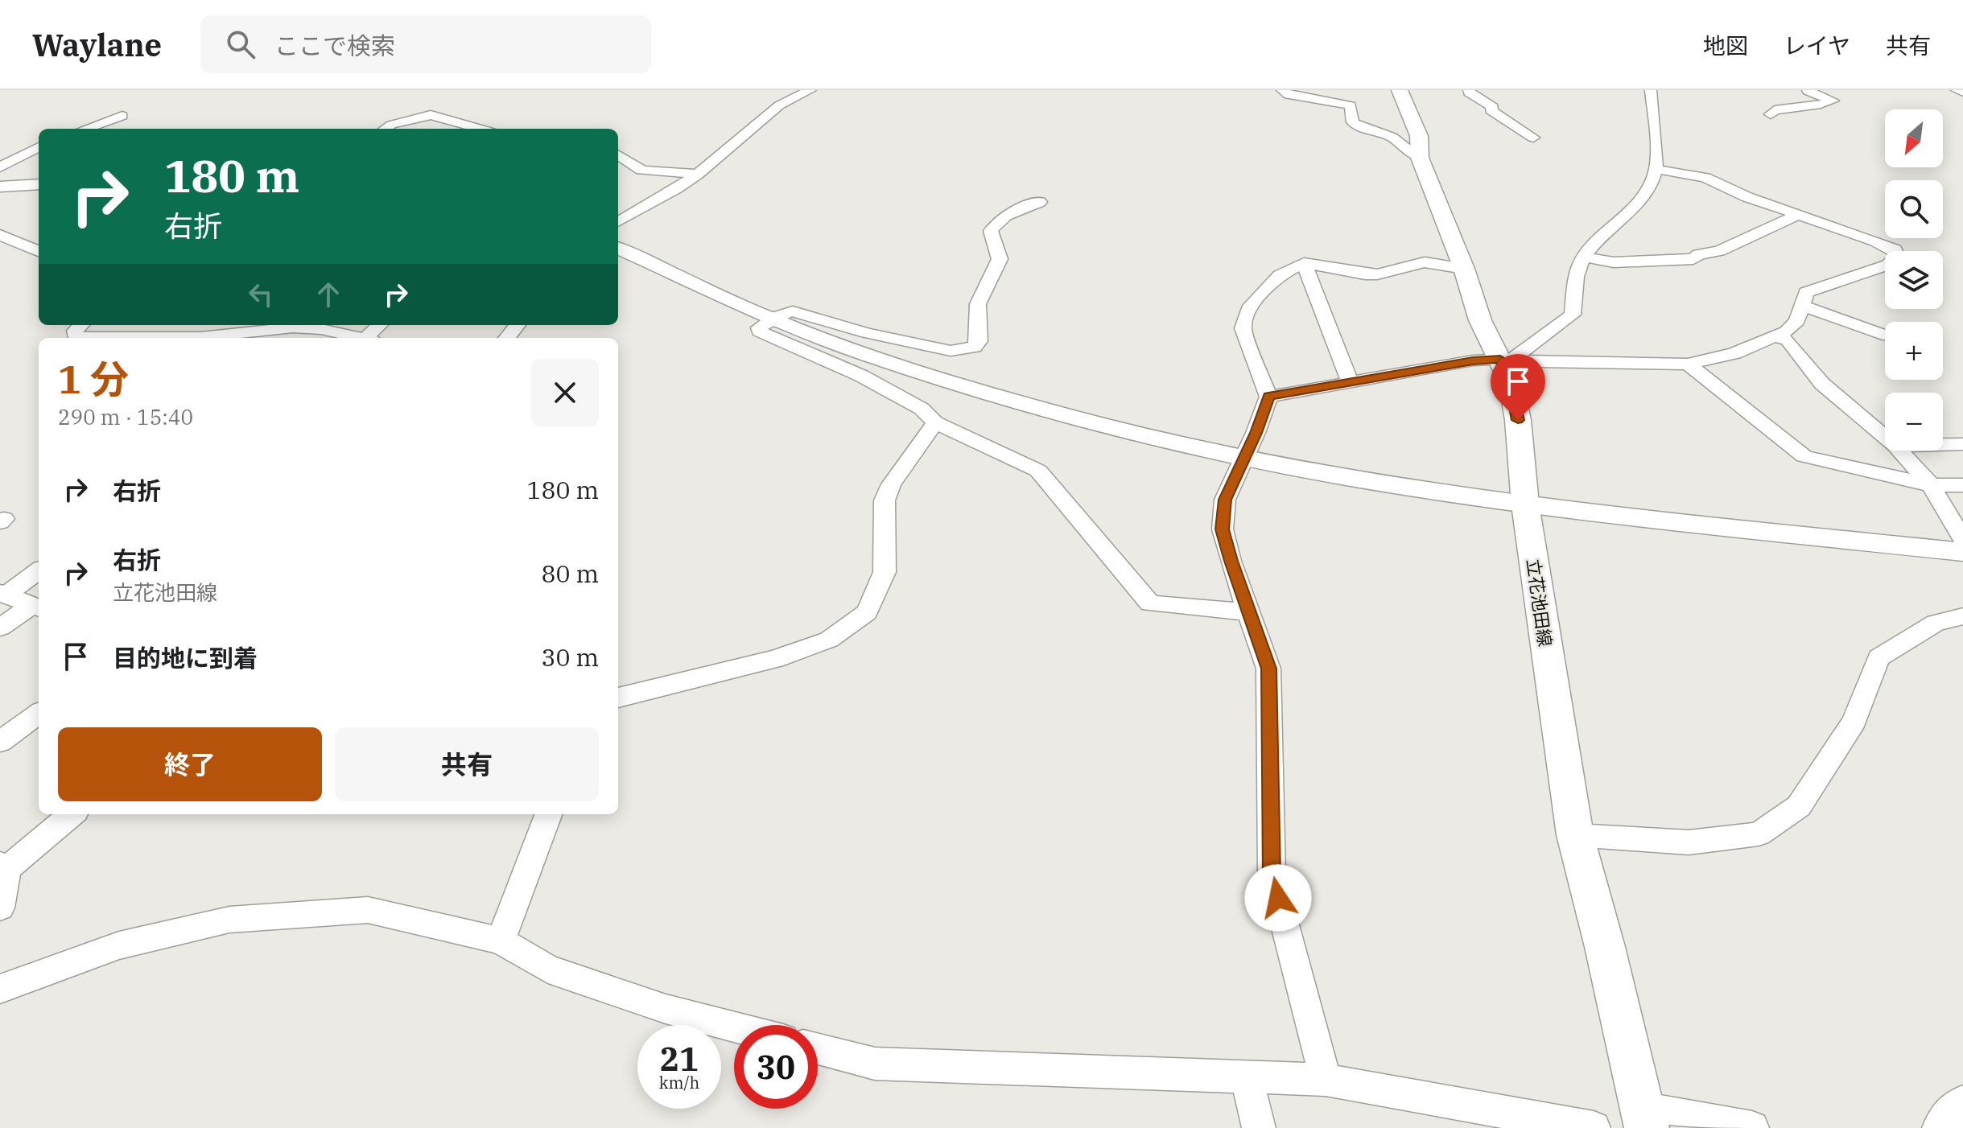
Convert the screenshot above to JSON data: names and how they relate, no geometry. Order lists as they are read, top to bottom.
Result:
{
  "streets": {
    "main road": ["立花池田線"]
  },
  "north": "bottom left",
  "page": {
    "header": "Waylane",
    "search": "ここで検索",
    "nav": ["地図", "レイヤ", "共有"],
    "map_buttons": ["+", "−"],
    "turn": ["180 m", "右折"],
    "heading": ["1 分", "290 m · 15:40"],
    "list": [
      {
        "name": "右折",
        "value": "180 m"
      },
      {
        "name": "右折",
        "note": "立花池田線",
        "value": "80 m"
      },
      {
        "name": "目的地に到着",
        "value": "30 m"
      }
    ],
    "buttons": ["終了", "共有"],
    "speed": "21 km/h",
    "limit": "30"
  }
}
